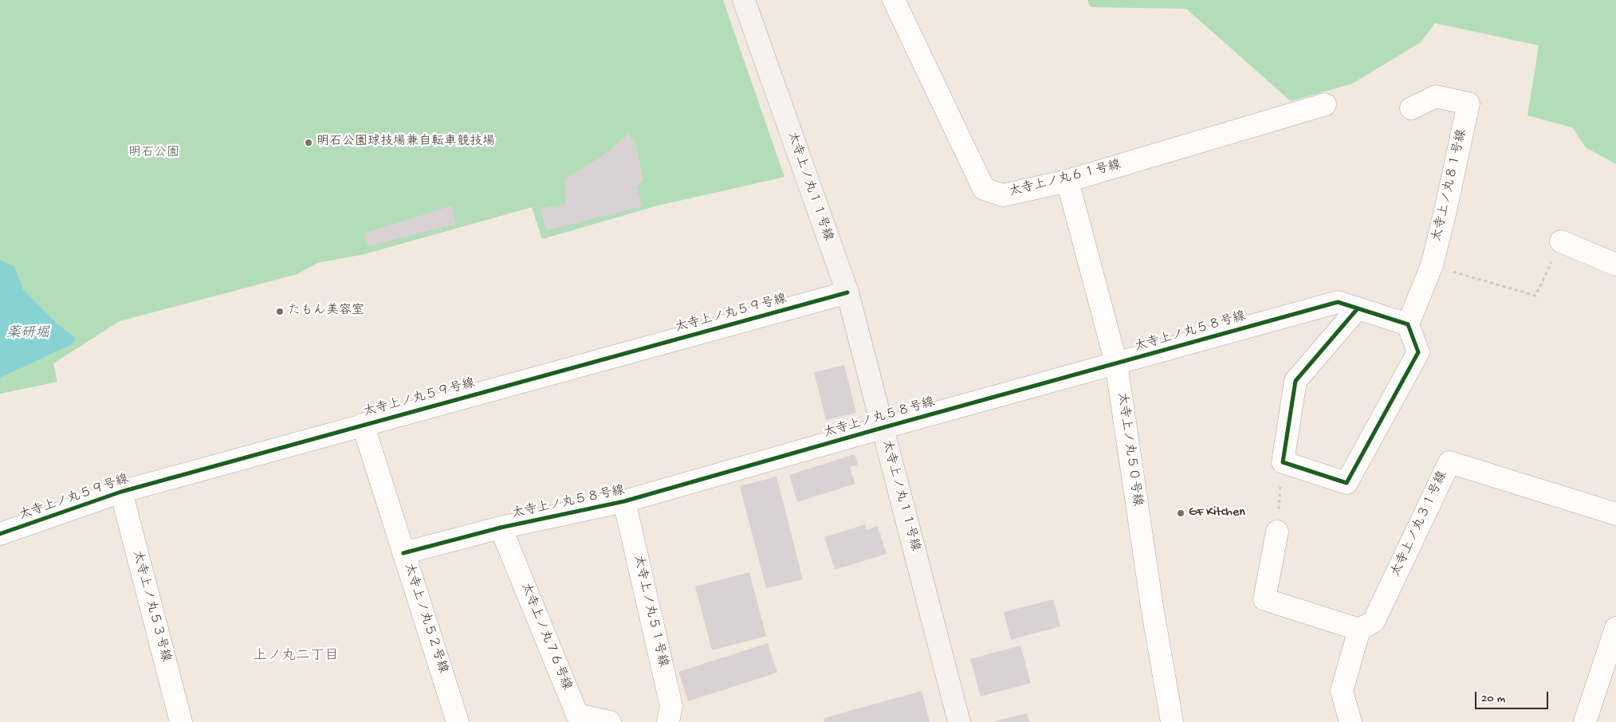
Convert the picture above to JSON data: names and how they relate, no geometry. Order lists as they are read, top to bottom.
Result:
{
  "streets": {
    "street": [
      "太寺上ノ丸６１号線",
      "太寺上ノ丸８１号線",
      "太寺上ノ丸１１号線",
      "太寺上ノ丸５９号線",
      "太寺上ノ丸５８号線",
      "太寺上ノ丸５０号線",
      "太寺上ノ丸３１号線",
      "太寺上ノ丸５３号線",
      "太寺上ノ丸５１号線",
      "太寺上ノ丸５２号線",
      "太寺上ノ丸７６号線"
    ]
  },
  "crossings": [
    ["太寺上ノ丸６１号線", "太寺上ノ丸５０号線"],
    ["太寺上ノ丸８１号線", "太寺上ノ丸５８号線"],
    ["太寺上ノ丸１１号線", "太寺上ノ丸５９号線"],
    ["太寺上ノ丸１１号線", "太寺上ノ丸５８号線"],
    ["太寺上ノ丸５９号線", "太寺上ノ丸５３号線"],
    ["太寺上ノ丸５９号線", "太寺上ノ丸５２号線"],
    ["太寺上ノ丸５８号線", "太寺上ノ丸５０号線"],
    ["太寺上ノ丸５８号線", "太寺上ノ丸５１号線"],
    ["太寺上ノ丸５８号線", "太寺上ノ丸５２号線"],
    ["太寺上ノ丸５８号線", "太寺上ノ丸７６号線"]
  ],
  "districts": ["上ノ丸二丁目"],
  "water": ["薬研堀"],
  "parks": ["明石公園"],
  "places": ["明石公園球技場兼自転車競技場", "たもん美容室", "GF Kitchen"],
  "scale_bar": "20 m"
}
